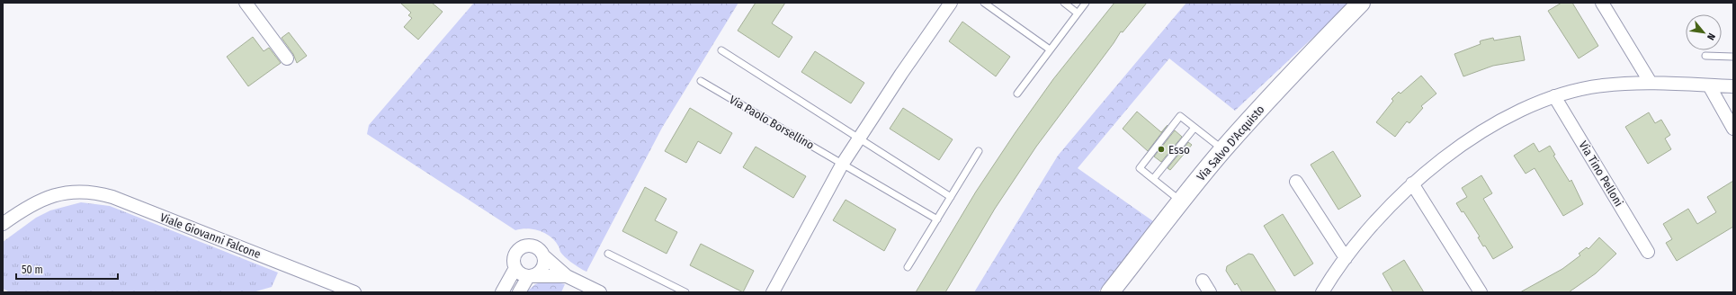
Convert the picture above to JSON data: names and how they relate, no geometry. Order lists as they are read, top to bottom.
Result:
{
  "streets": {
    "street": ["Via Salvo D'Acquisto", "Via Tino Pelloni", "Viale Giovanni Falcone"],
    "lane": ["Via Paolo Borsellino"]
  },
  "places": ["Esso"],
  "scale_bar": "50 m",
  "north": "bottom right"
}
